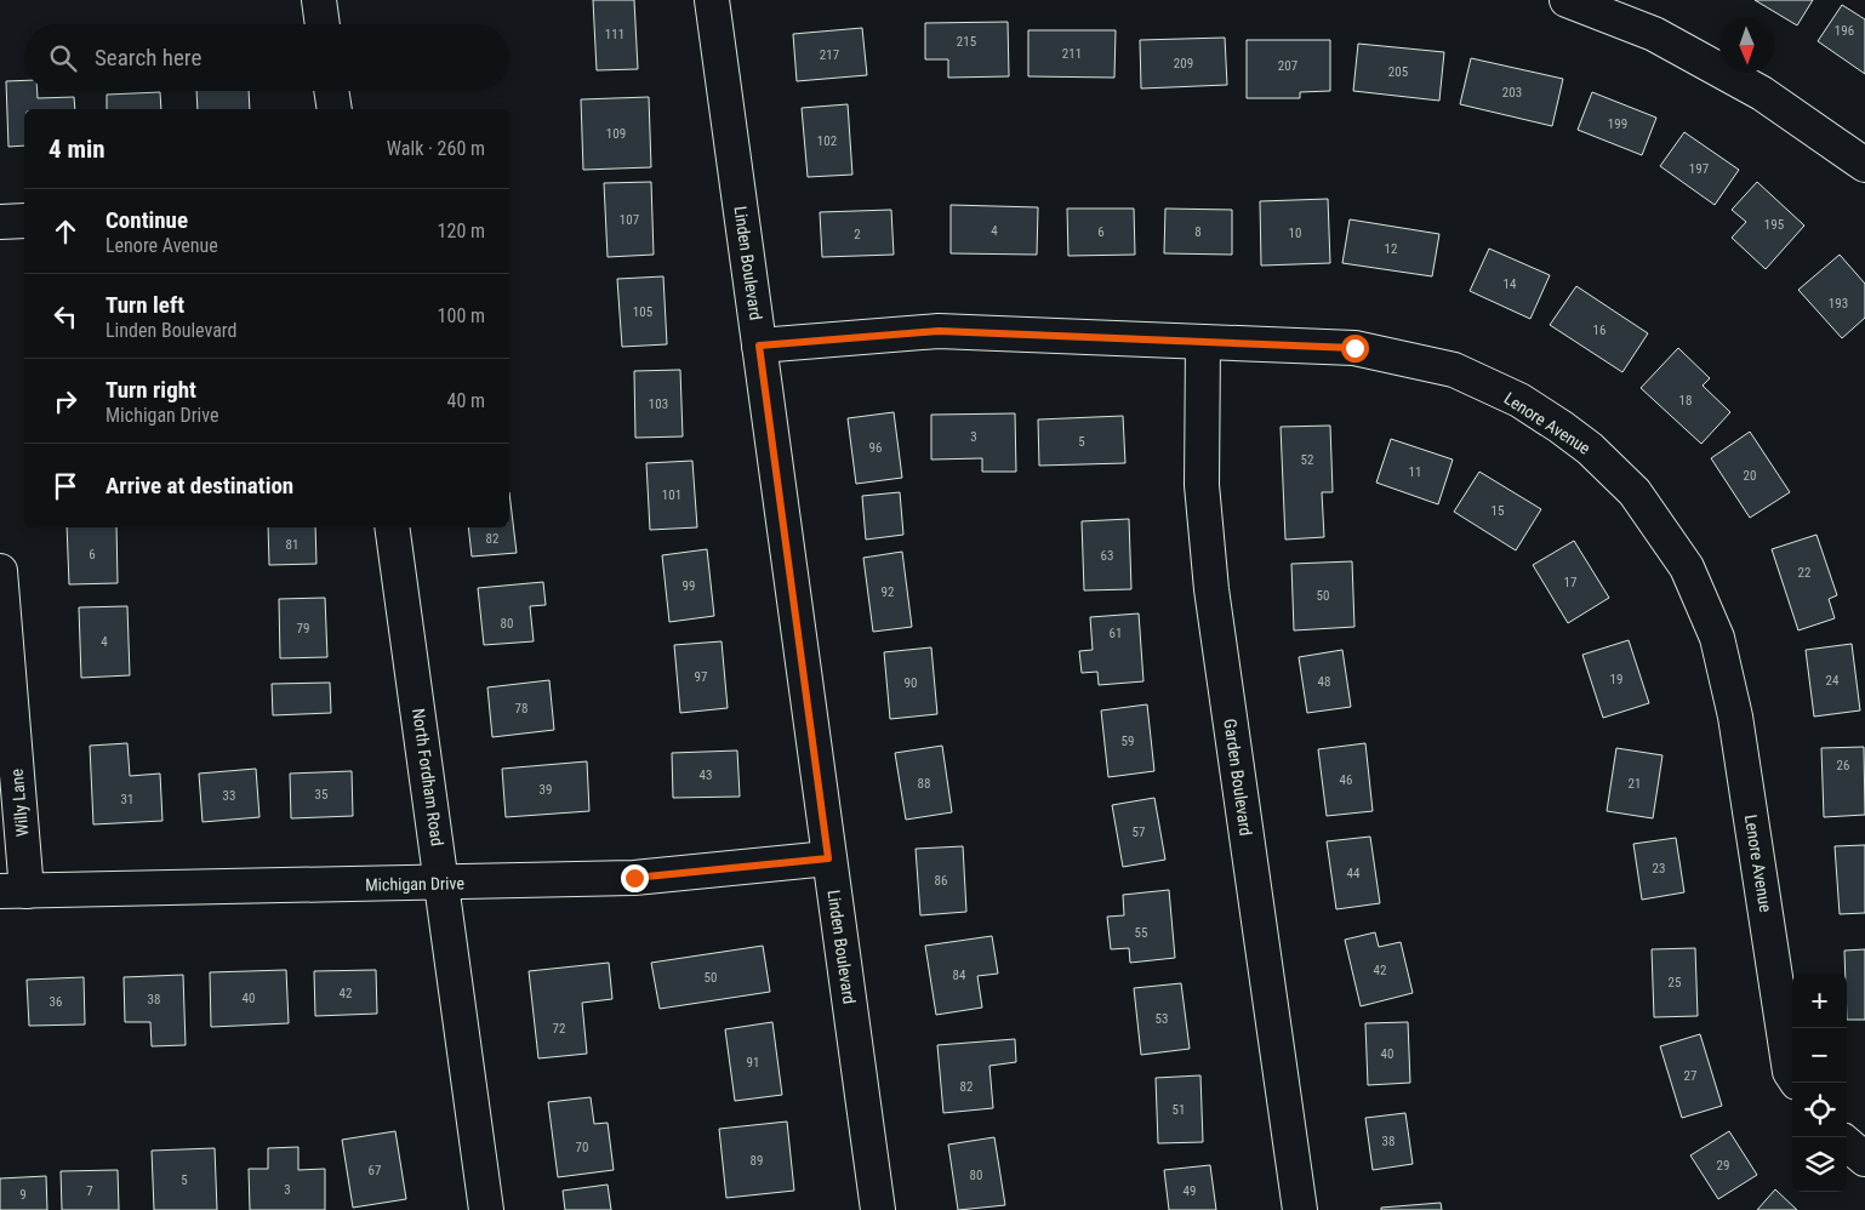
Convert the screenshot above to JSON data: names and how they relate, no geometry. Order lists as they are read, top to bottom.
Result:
{
  "streets": {
    "street": [
      "Linden Boulevard",
      "Lenore Avenue",
      "North Fordham Road",
      "Garden Boulevard",
      "Willy Lane",
      "Michigan Drive"
    ]
  },
  "crossings": [
    ["Linden Boulevard", "Lenore Avenue"],
    ["Linden Boulevard", "Michigan Drive"],
    ["Lenore Avenue", "Garden Boulevard"],
    ["North Fordham Road", "Michigan Drive"],
    ["Willy Lane", "Michigan Drive"]
  ],
  "house_numbers": [
    "196",
    "111",
    "215",
    "211",
    "217",
    "209",
    "207",
    "205",
    "203",
    "199",
    "109",
    "102",
    "197",
    "107",
    "195",
    "4",
    "6",
    "8",
    "10",
    "2",
    "12",
    "14",
    "193",
    "105",
    "16",
    "18",
    "103",
    "3",
    "5",
    "96",
    "52",
    "11",
    "20",
    "101",
    "15",
    "82",
    "81",
    "6",
    "63",
    "22",
    "17",
    "99",
    "92",
    "50",
    "80",
    "79",
    "61",
    "4",
    "97",
    "19",
    "24",
    "48",
    "90",
    "78",
    "59",
    "26",
    "43",
    "46",
    "88",
    "21",
    "39",
    "35",
    "33",
    "31",
    "57",
    "23",
    "44",
    "86",
    "55",
    "42",
    "84",
    "50",
    "25",
    "42",
    "40",
    "38",
    "36",
    "53",
    "72",
    "40",
    "91",
    "27",
    "82",
    "51",
    "38",
    "70",
    "89",
    "29",
    "67",
    "80",
    "5",
    "3",
    "7",
    "49",
    "9"
  ],
  "north": "bottom",
  "page": {
    "search": "Search here",
    "heading": ["4 min", "Walk · 260 m"],
    "list": [
      ["Continue", "Lenore Avenue", "120 m"],
      ["Turn left", "Linden Boulevard", "100 m"],
      ["Turn right", "Michigan Drive", "40 m"],
      "Arrive at destination"
    ],
    "map_buttons": ["+", "−"]
  }
}
